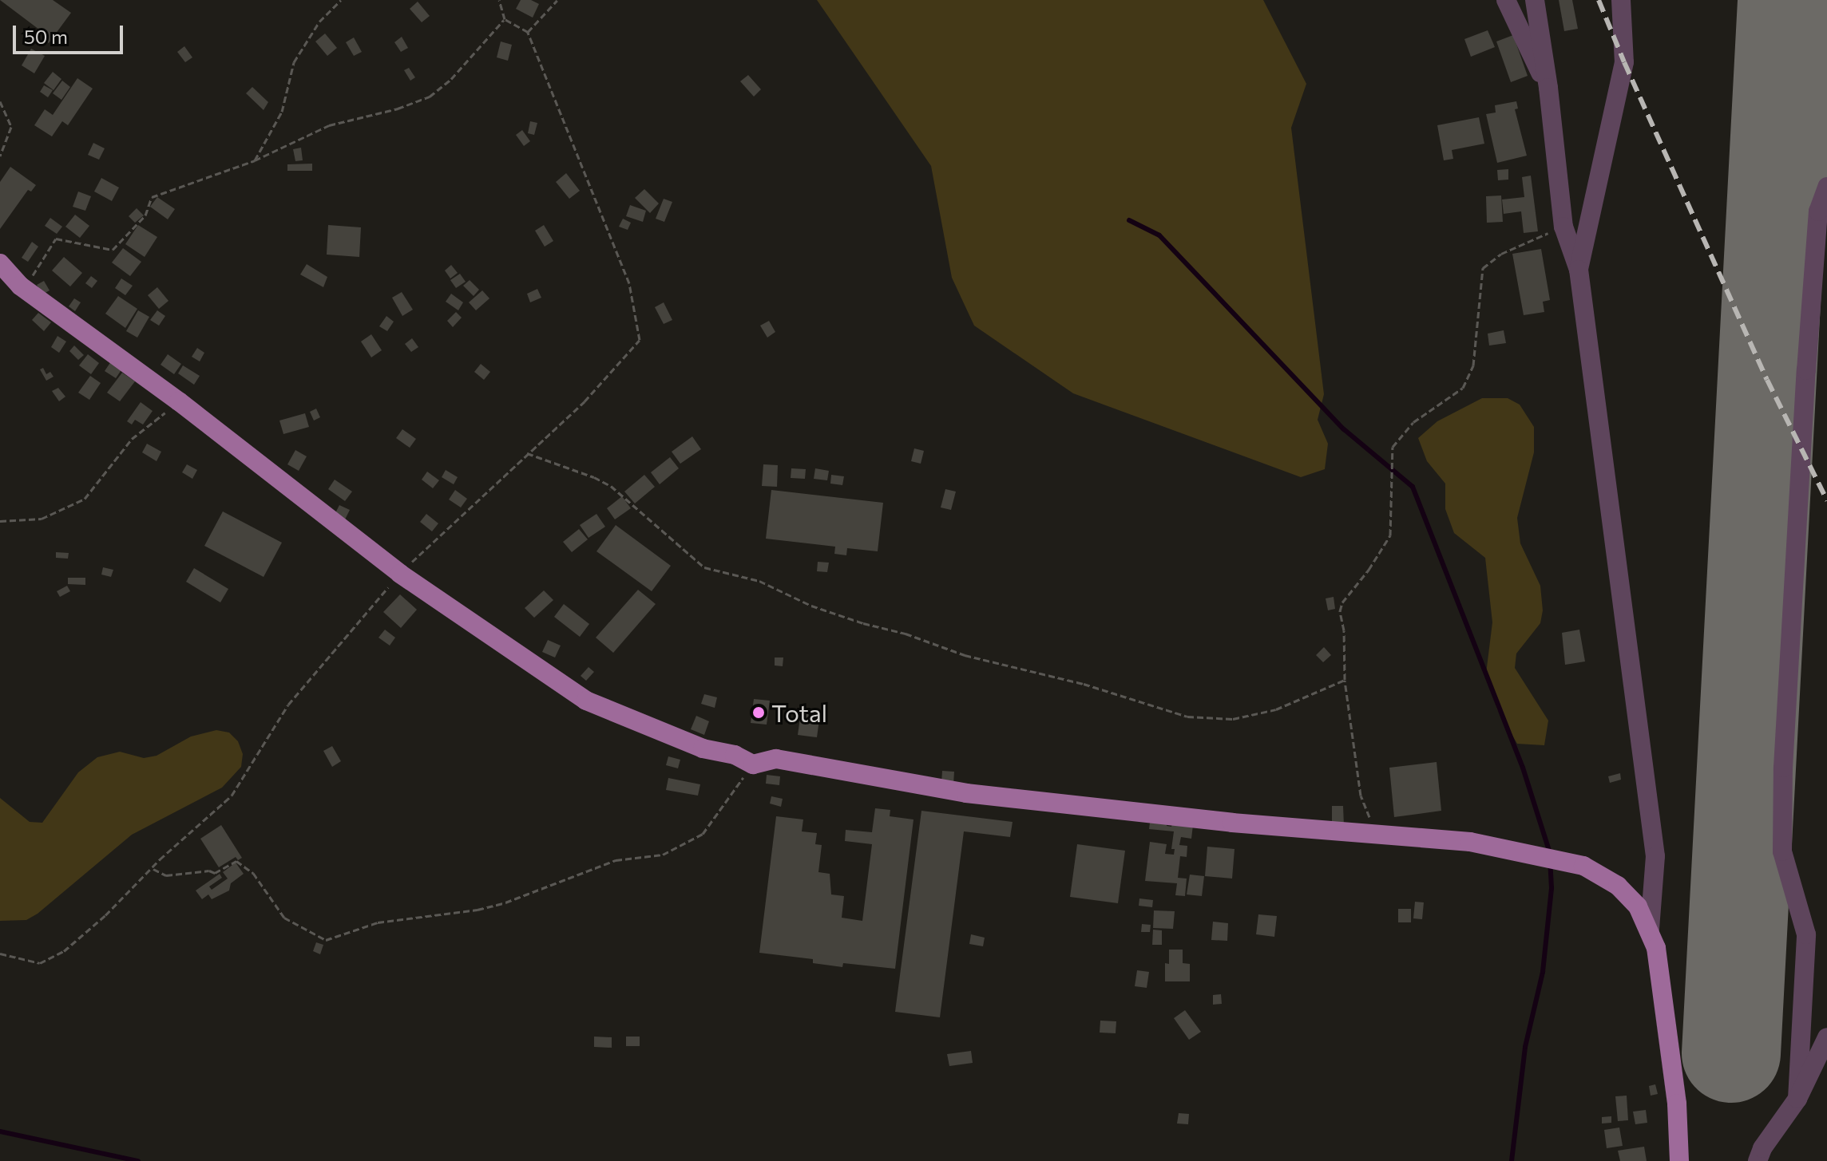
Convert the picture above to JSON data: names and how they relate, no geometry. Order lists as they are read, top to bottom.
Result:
{
  "places": ["Total"],
  "scale_bar": "50 m"
}
